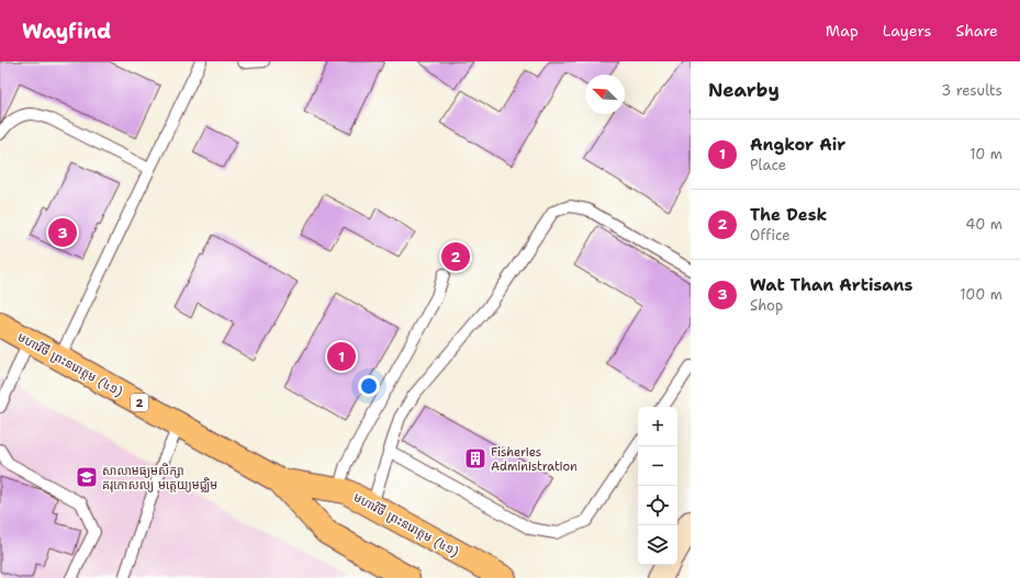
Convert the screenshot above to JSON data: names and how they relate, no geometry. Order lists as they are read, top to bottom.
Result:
{
  "streets": {
    "main road": ["មហាវិថី ព្រះនរោត្តម (៤១)", "2"]
  },
  "places": {
    "building": ["Fisheries Administration"],
    "school or university": ["សាលាមធ្យមសិក្សា គរុកោសល្យ មត្តេយ្យមជ្ឈិម"]
  },
  "north": "top left",
  "page": {
    "header": "Wayfind",
    "nav": ["Map", "Layers", "Share"],
    "heading": ["Nearby", "3 results"],
    "list": [
      {
        "mark": "1",
        "name": "Angkor Air",
        "note": "Place",
        "value": "10 m"
      },
      {
        "mark": "2",
        "name": "The Desk",
        "note": "Office",
        "value": "40 m"
      },
      {
        "mark": "3",
        "name": "Wat Than Artisans",
        "note": "Shop",
        "value": "100 m"
      }
    ],
    "pins": ["3", "2", "1"],
    "map_buttons": ["+", "−"]
  }
}
